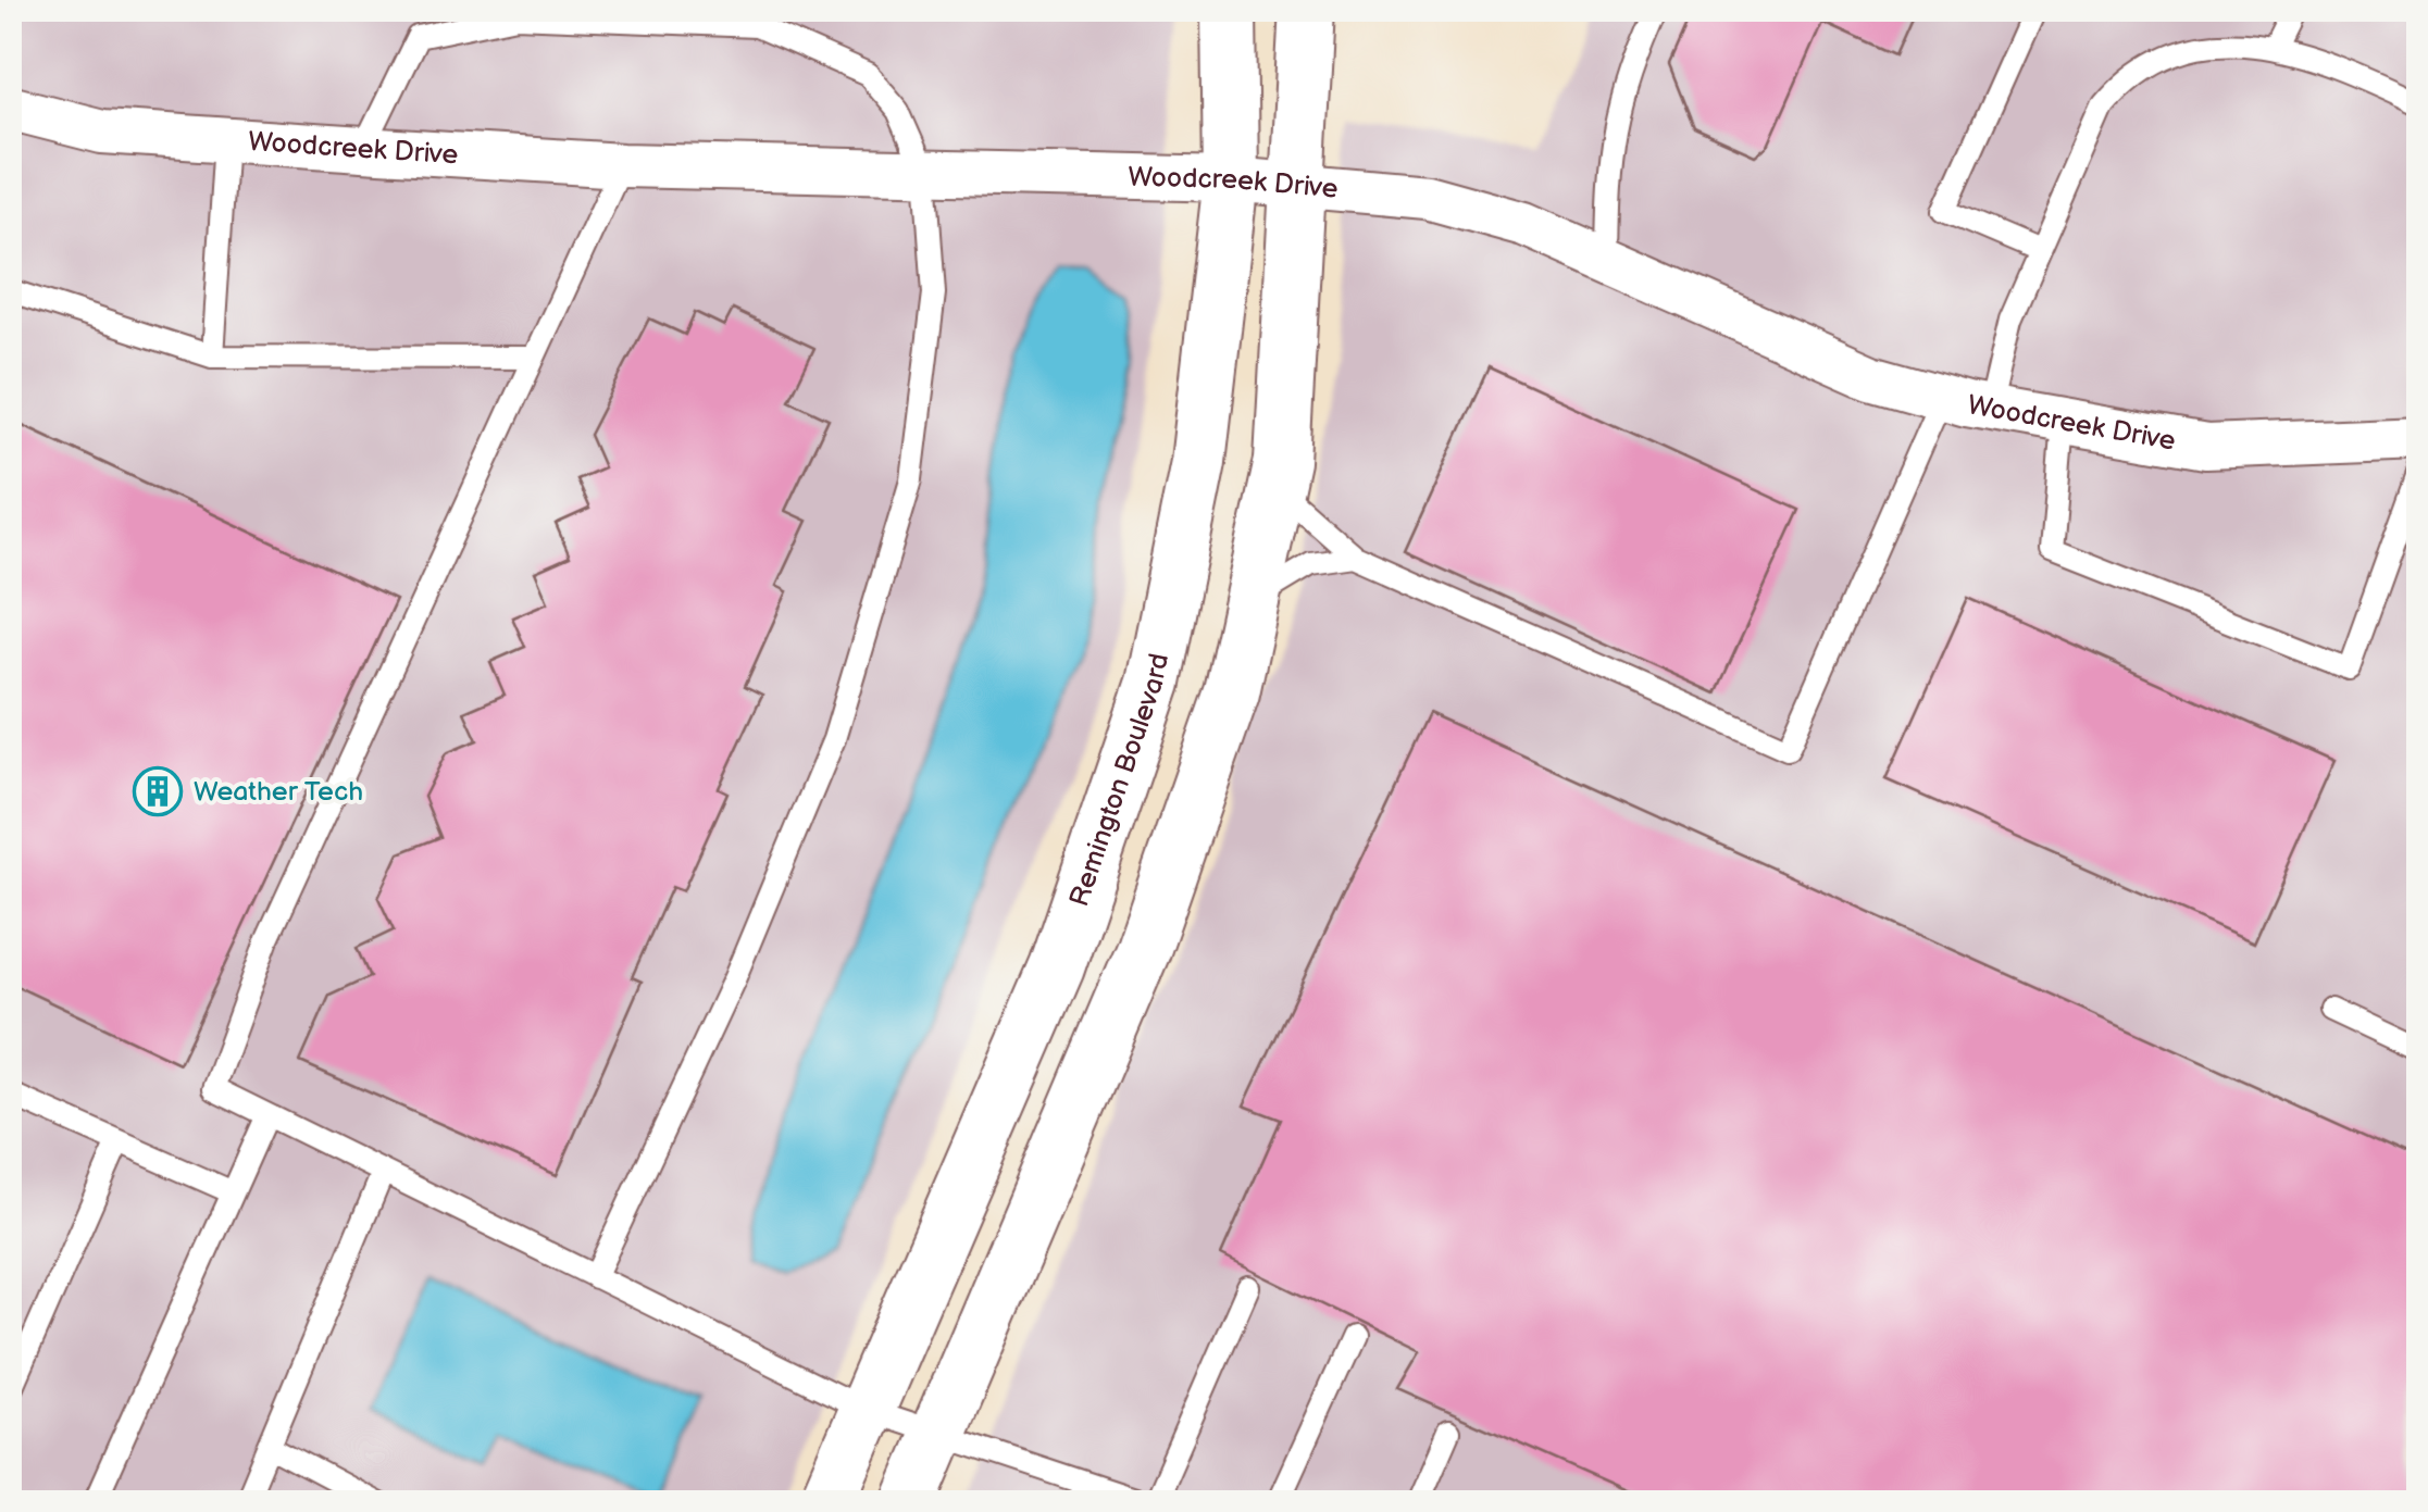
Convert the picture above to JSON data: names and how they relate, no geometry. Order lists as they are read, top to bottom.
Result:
{
  "streets": {
    "street": ["Woodcreek Drive", "Remington Boulevard"]
  },
  "crossings": [
    ["Woodcreek Drive", "Remington Boulevard"]
  ],
  "places": {
    "building": ["Weather Tech"]
  }
}
